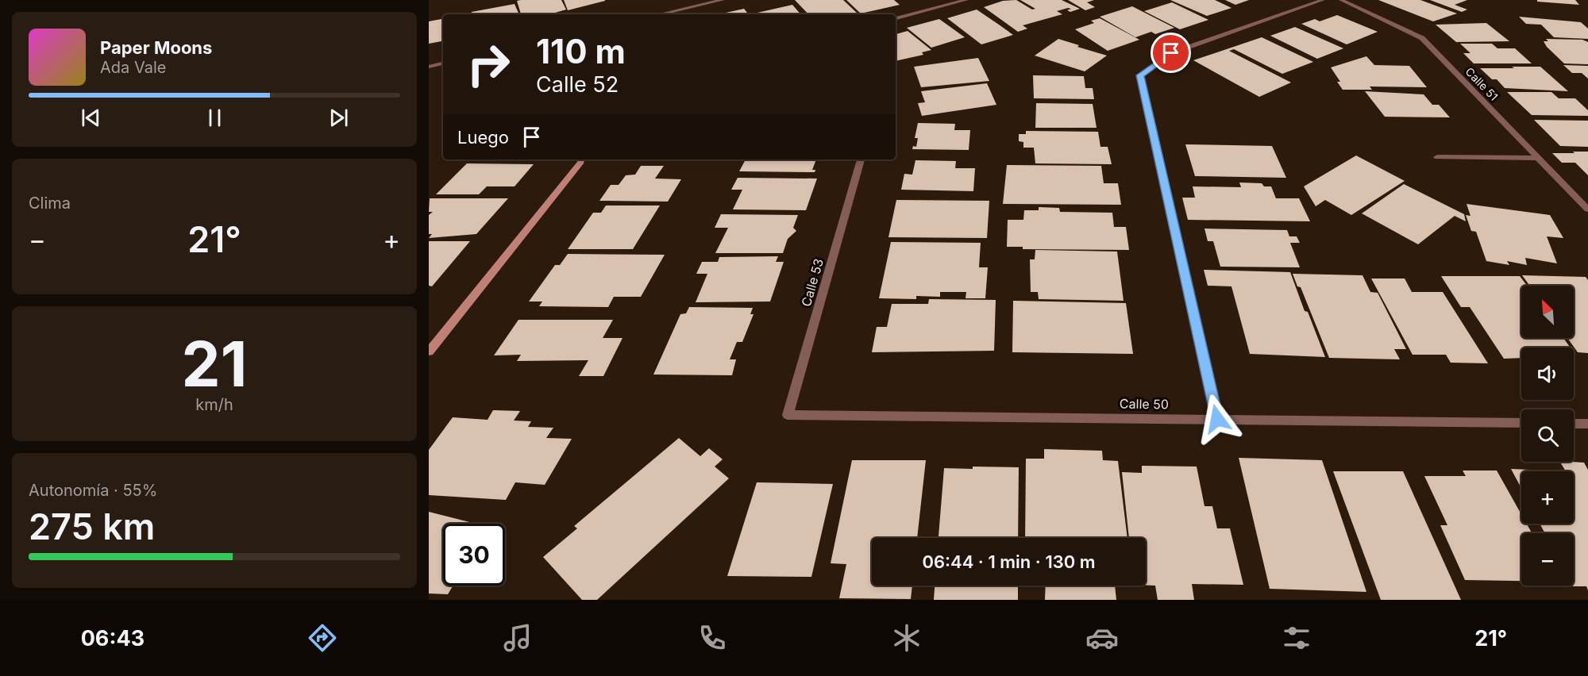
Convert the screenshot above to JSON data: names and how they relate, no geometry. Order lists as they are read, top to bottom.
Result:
{
  "streets": {
    "street": ["Calle 51", "Calle 53", "Calle 50"]
  },
  "crossings": [
    ["Calle 53", "Calle 50"]
  ],
  "north": "top left",
  "page": {
    "turn": ["110 m", "Calle 52"],
    "song": ["Paper Moons", "Ada Vale"],
    "then": "Luego",
    "tile": [
      "Clima",
      ["21", "km/h"],
      ["Autonomía · 55%", "275 km"]
    ],
    "heat": ["−", "21°", "+"],
    "map_buttons": ["+", "−"],
    "limit": "30",
    "trip": "06:44 · 1 min · 130 m",
    "tabs": ["06:43", "21°"]
  }
}
